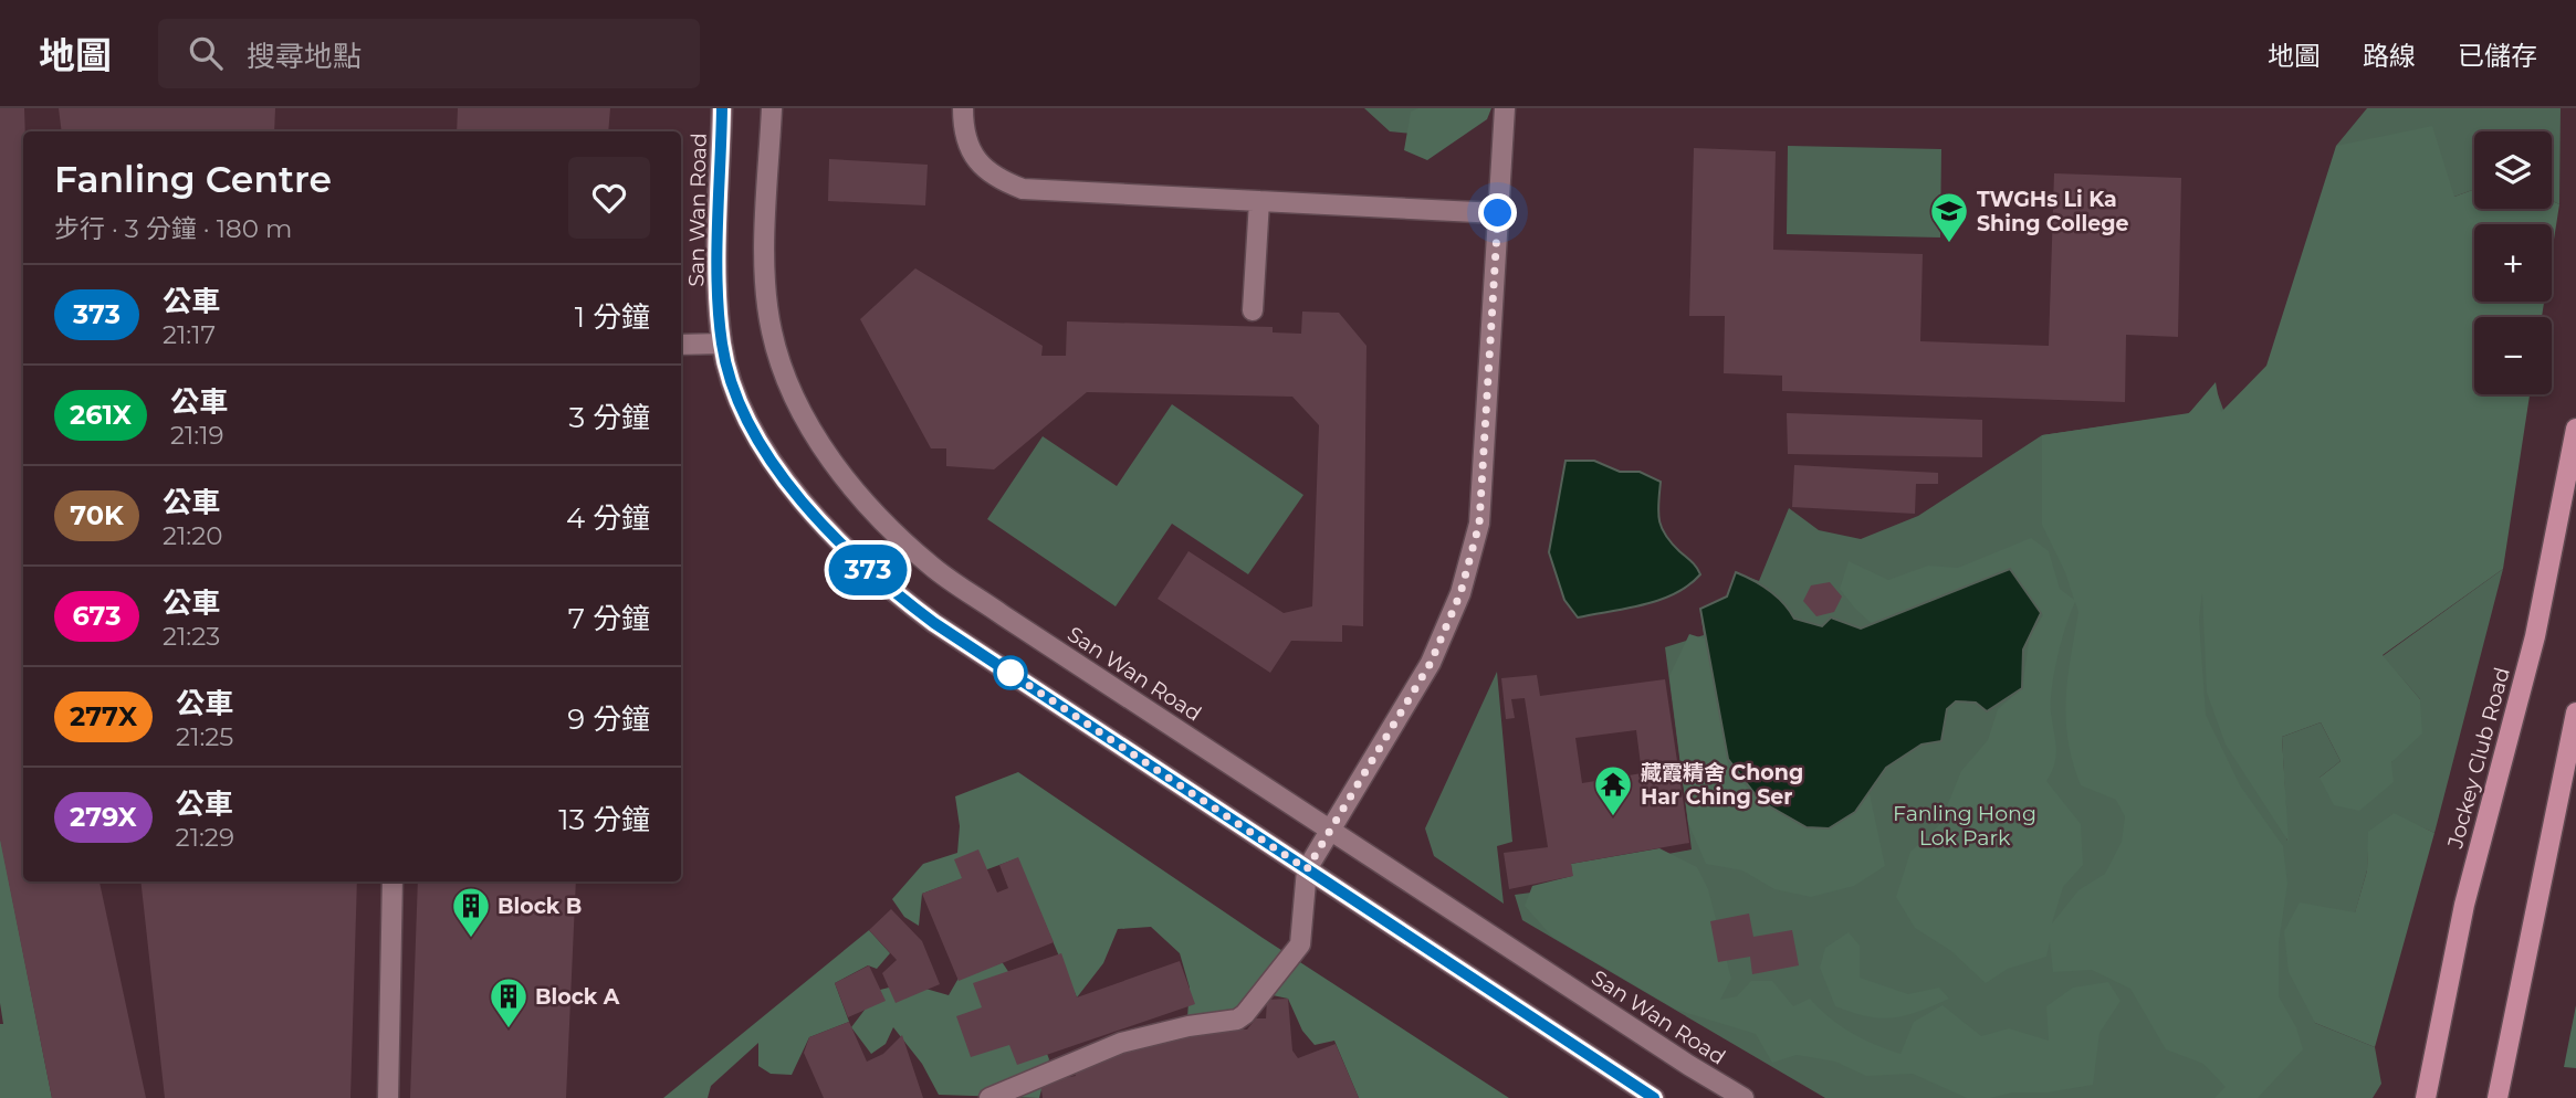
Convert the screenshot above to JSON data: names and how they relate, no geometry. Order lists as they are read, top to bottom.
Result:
{
  "streets": {
    "main road": ["Jockey Club Road"],
    "street": ["San Wan Road"]
  },
  "parks": ["Fanling Hong Lok Park"],
  "places": {
    "school or university": ["TWGHs Li Ka Shing College"],
    "temple": ["藏霞精舍 Chong Har Ching Ser"],
    "building": ["Block B", "Block A"]
  },
  "lines": ["bus line 373"],
  "page": {
    "header": "地圖",
    "search": "搜尋地點",
    "nav": ["地圖", "路線", "已儲存"],
    "on_map": "373",
    "map_buttons": ["+", "−"],
    "heading": ["Fanling Centre", "步行 · 3 分鐘 · 180 m"],
    "list": [
      {
        "mark": "373",
        "name": "公車",
        "note": "21:17",
        "value": "1 分鐘"
      },
      {
        "mark": "261X",
        "name": "公車",
        "note": "21:19",
        "value": "3 分鐘"
      },
      {
        "mark": "70K",
        "name": "公車",
        "note": "21:20",
        "value": "4 分鐘"
      },
      {
        "mark": "673",
        "name": "公車",
        "note": "21:23",
        "value": "7 分鐘"
      },
      {
        "mark": "277X",
        "name": "公車",
        "note": "21:25",
        "value": "9 分鐘"
      },
      {
        "mark": "279X",
        "name": "公車",
        "note": "21:29",
        "value": "13 分鐘"
      }
    ]
  }
}
